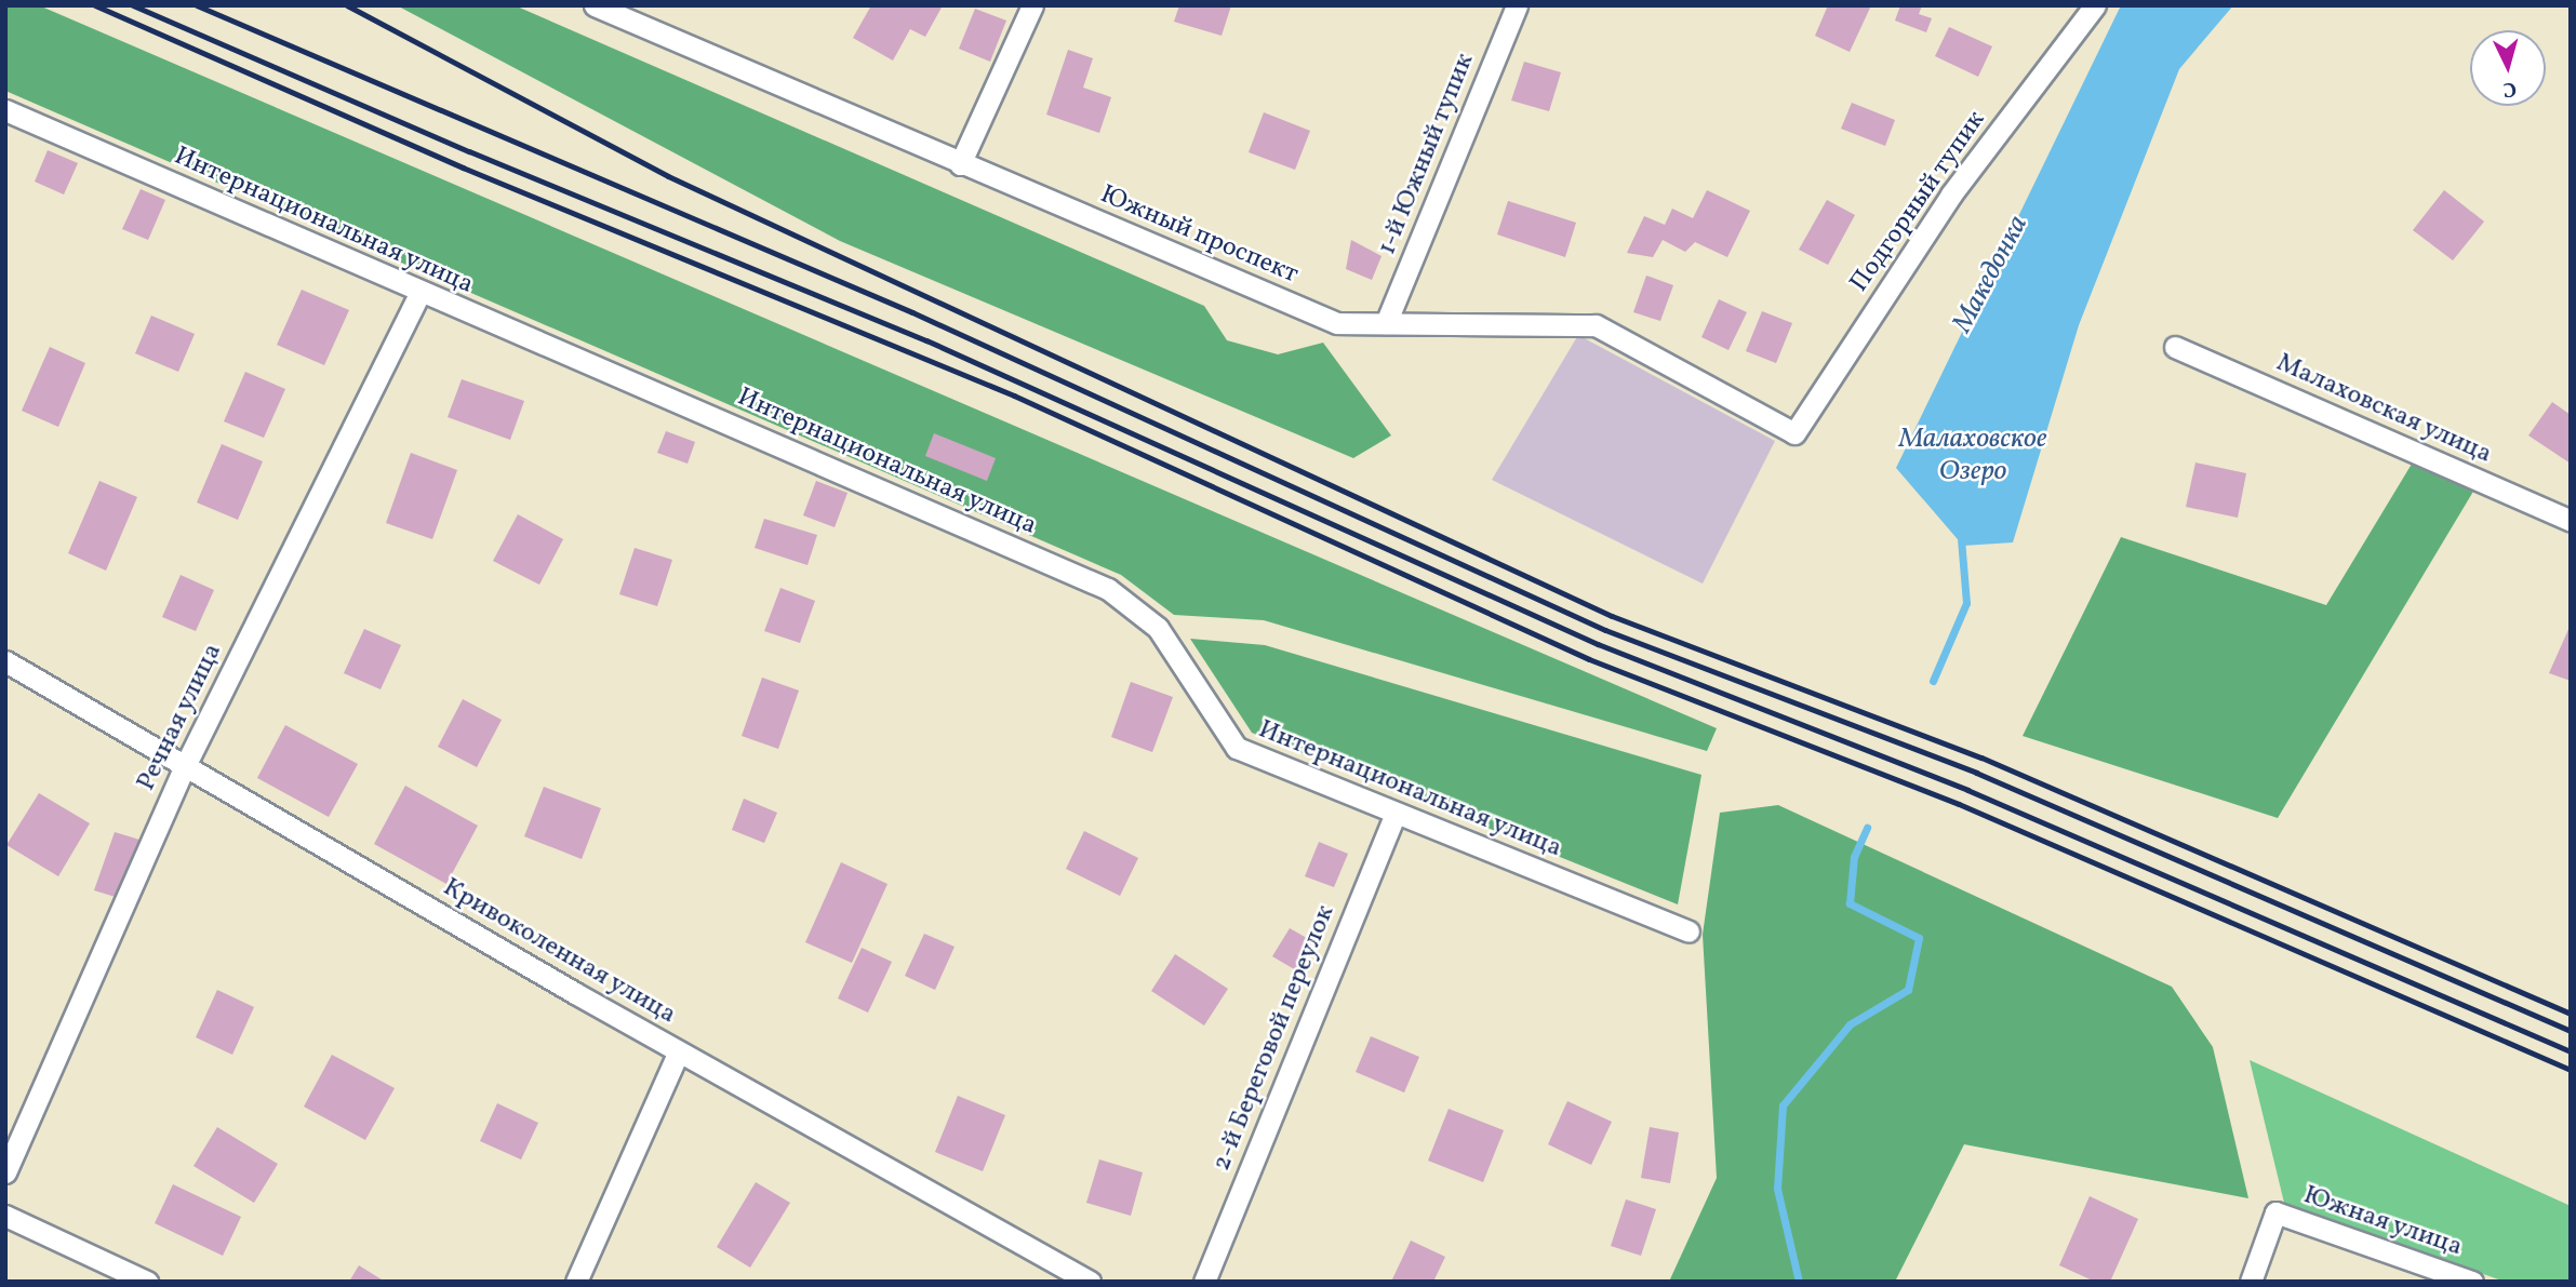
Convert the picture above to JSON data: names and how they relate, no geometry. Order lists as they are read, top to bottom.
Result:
{
  "streets": {
    "street": [
      "1-й Южный тупик",
      "Подгорный тупик",
      "Интернациональная улица",
      "Южный проспект",
      "Малаховская улица",
      "Речная улица",
      "Кривоколенная улица",
      "2-й Береговой переулок",
      "Южная улица"
    ]
  },
  "crossings": [
    ["1-й Южный тупик", "Южный проспект"],
    ["Подгорный тупик", "Южный проспект"],
    ["Интернациональная улица", "Речная улица"],
    ["Интернациональная улица", "2-й Береговой переулок"],
    ["Речная улица", "Кривоколенная улица"]
  ],
  "water": ["Македонка", "Малаховское Озеро"],
  "north": "bottom"
}
